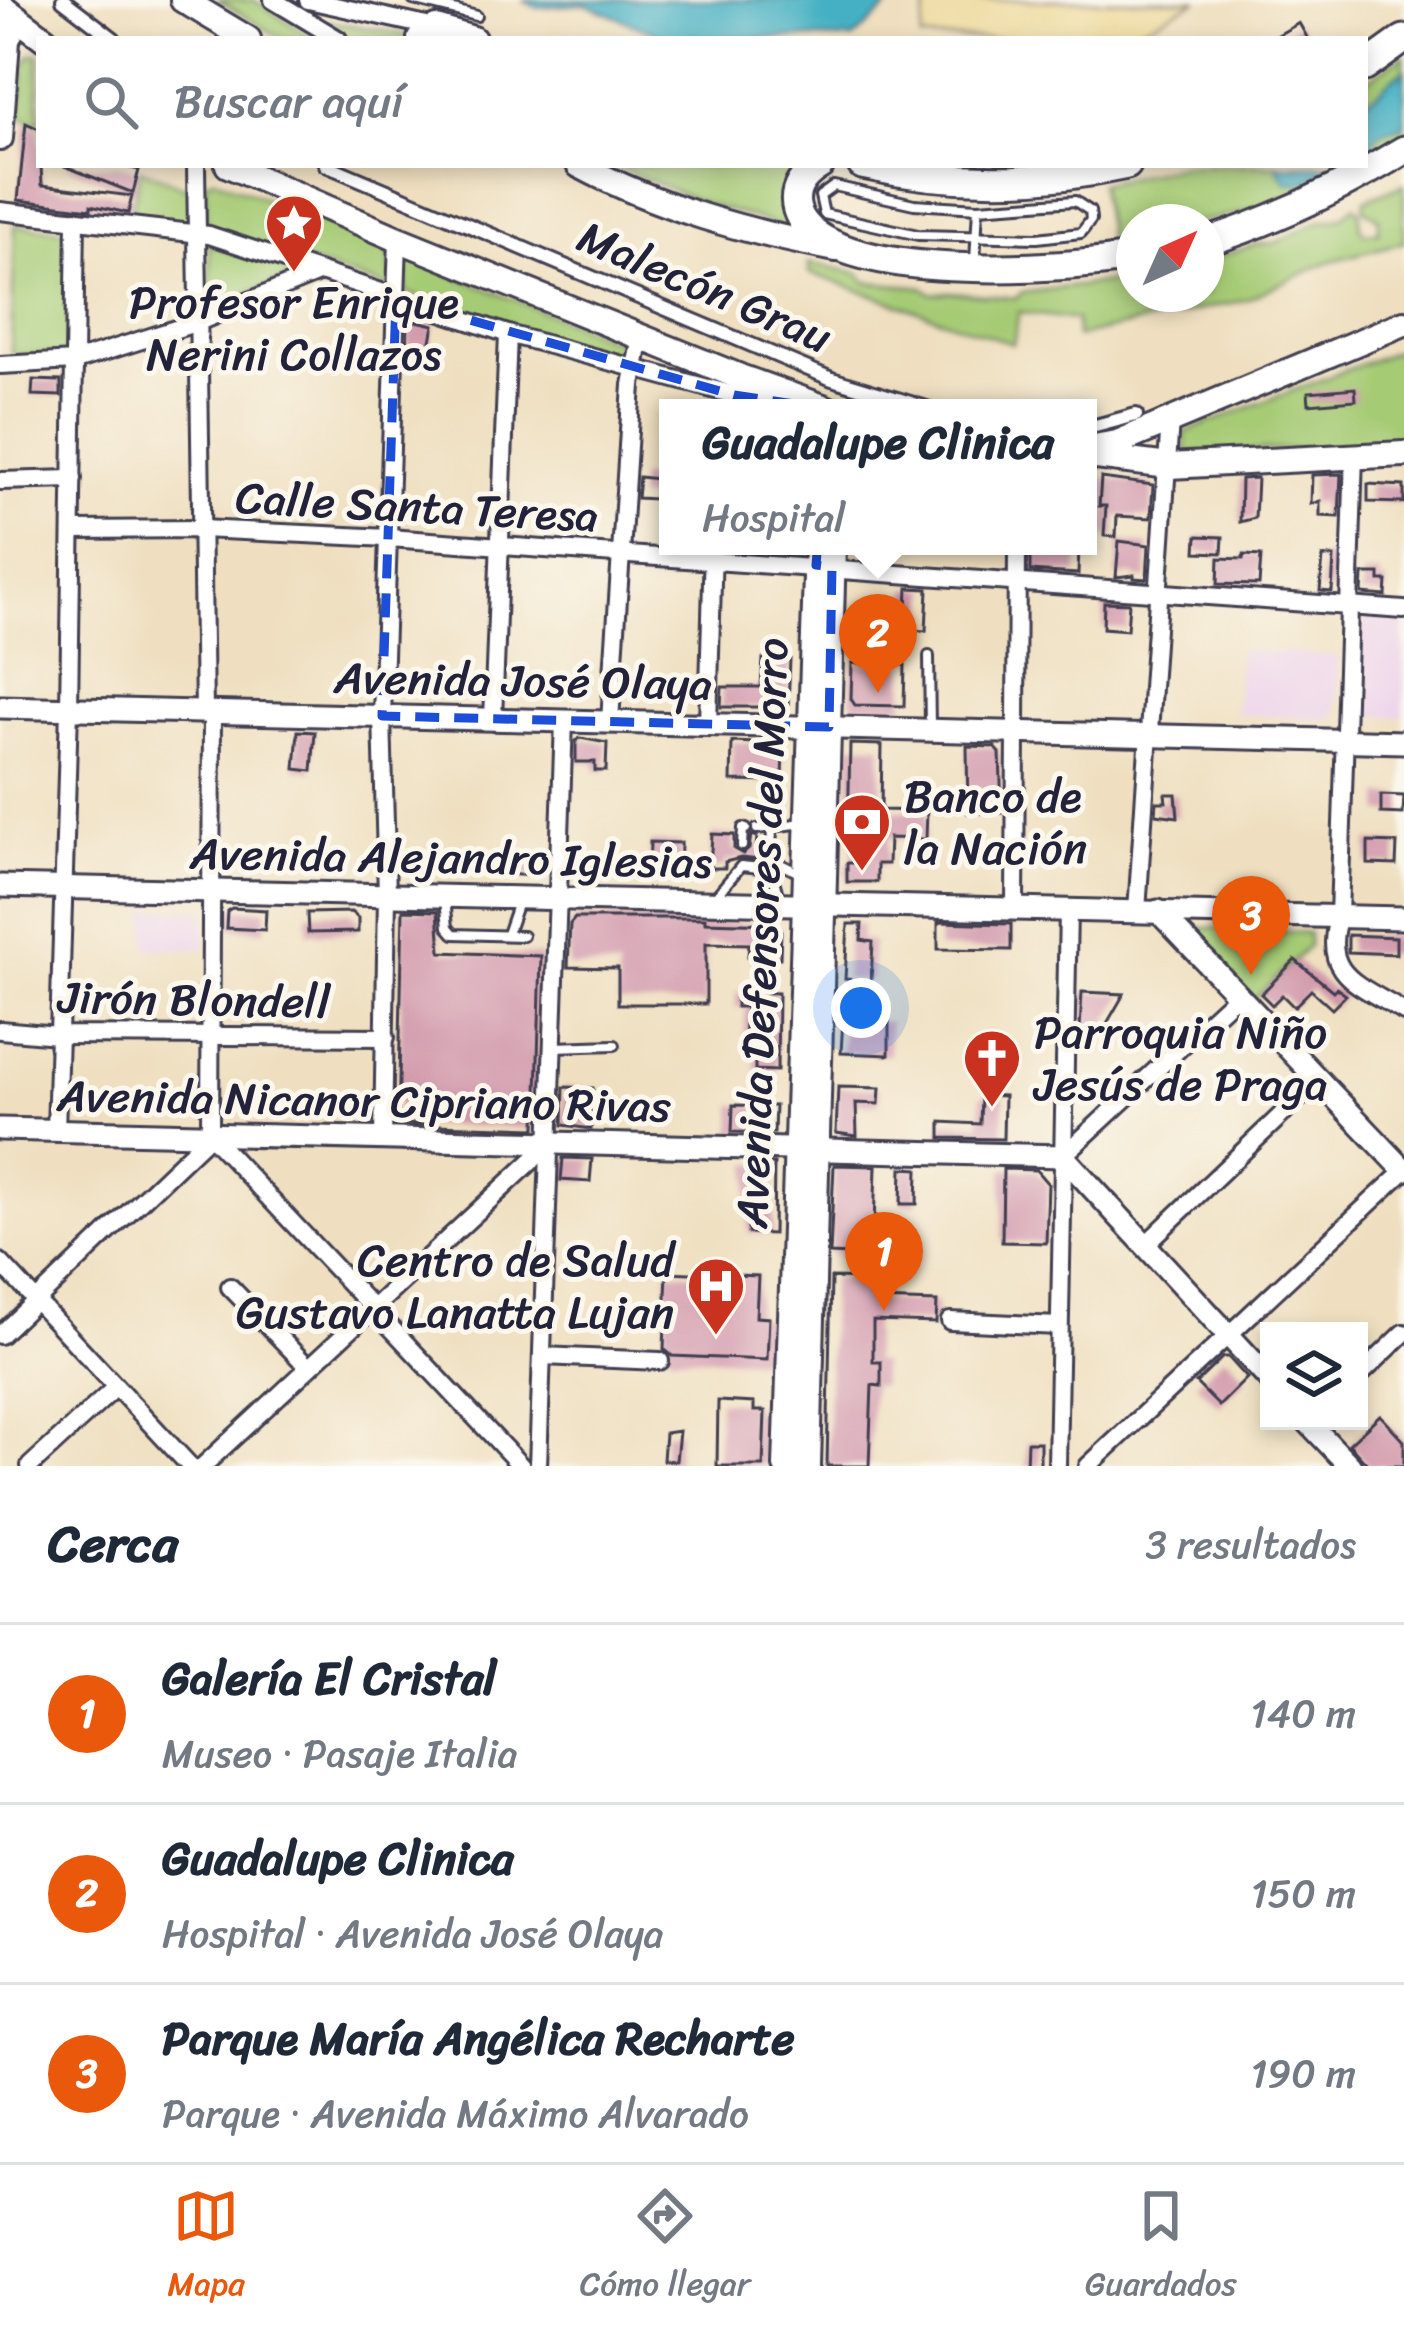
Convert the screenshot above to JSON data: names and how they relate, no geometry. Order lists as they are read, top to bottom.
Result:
{
  "streets": {
    "main road": ["Avenida Defensores del Morro"],
    "street": [
      "Malecón Grau",
      "Calle Santa Teresa",
      "Avenida José Olaya",
      "Avenida Alejandro Iglesias",
      "Jirón Blondell",
      "Avenida Nicanor Cipriano Rivas"
    ]
  },
  "crossings": [
    ["Calle Santa Teresa", "Avenida Defensores del Morro"],
    ["Avenida José Olaya", "Avenida Defensores del Morro"],
    ["Avenida Alejandro Iglesias", "Avenida Defensores del Morro"],
    ["Avenida Defensores del Morro", "Avenida Nicanor Cipriano Rivas"]
  ],
  "places": {
    "place": ["Profesor Enrique Nerini Collazos"],
    "bank": ["Banco de la Nación"],
    "church": ["Parroquia Niño Jesús de Praga"],
    "hospital": ["Centro de Salud Gustavo Lanatta Lujan"]
  },
  "north": "top right",
  "page": {
    "search": "Buscar aquí",
    "popup": ["Guadalupe Clinica", "Hospital"],
    "pins": ["2", "3", "1"],
    "heading": ["Cerca", "3 resultados"],
    "list": [
      {
        "mark": "1",
        "name": "Galería El Cristal",
        "note": "Museo · Pasaje Italia",
        "value": "140 m"
      },
      {
        "mark": "2",
        "name": "Guadalupe Clinica",
        "note": "Hospital · Avenida José Olaya",
        "value": "150 m"
      },
      {
        "mark": "3",
        "name": "Parque María Angélica Recharte",
        "note": "Parque · Avenida Máximo Alvarado",
        "value": "190 m"
      }
    ],
    "nav": ["Mapa", "Cómo llegar", "Guardados"]
  }
}
